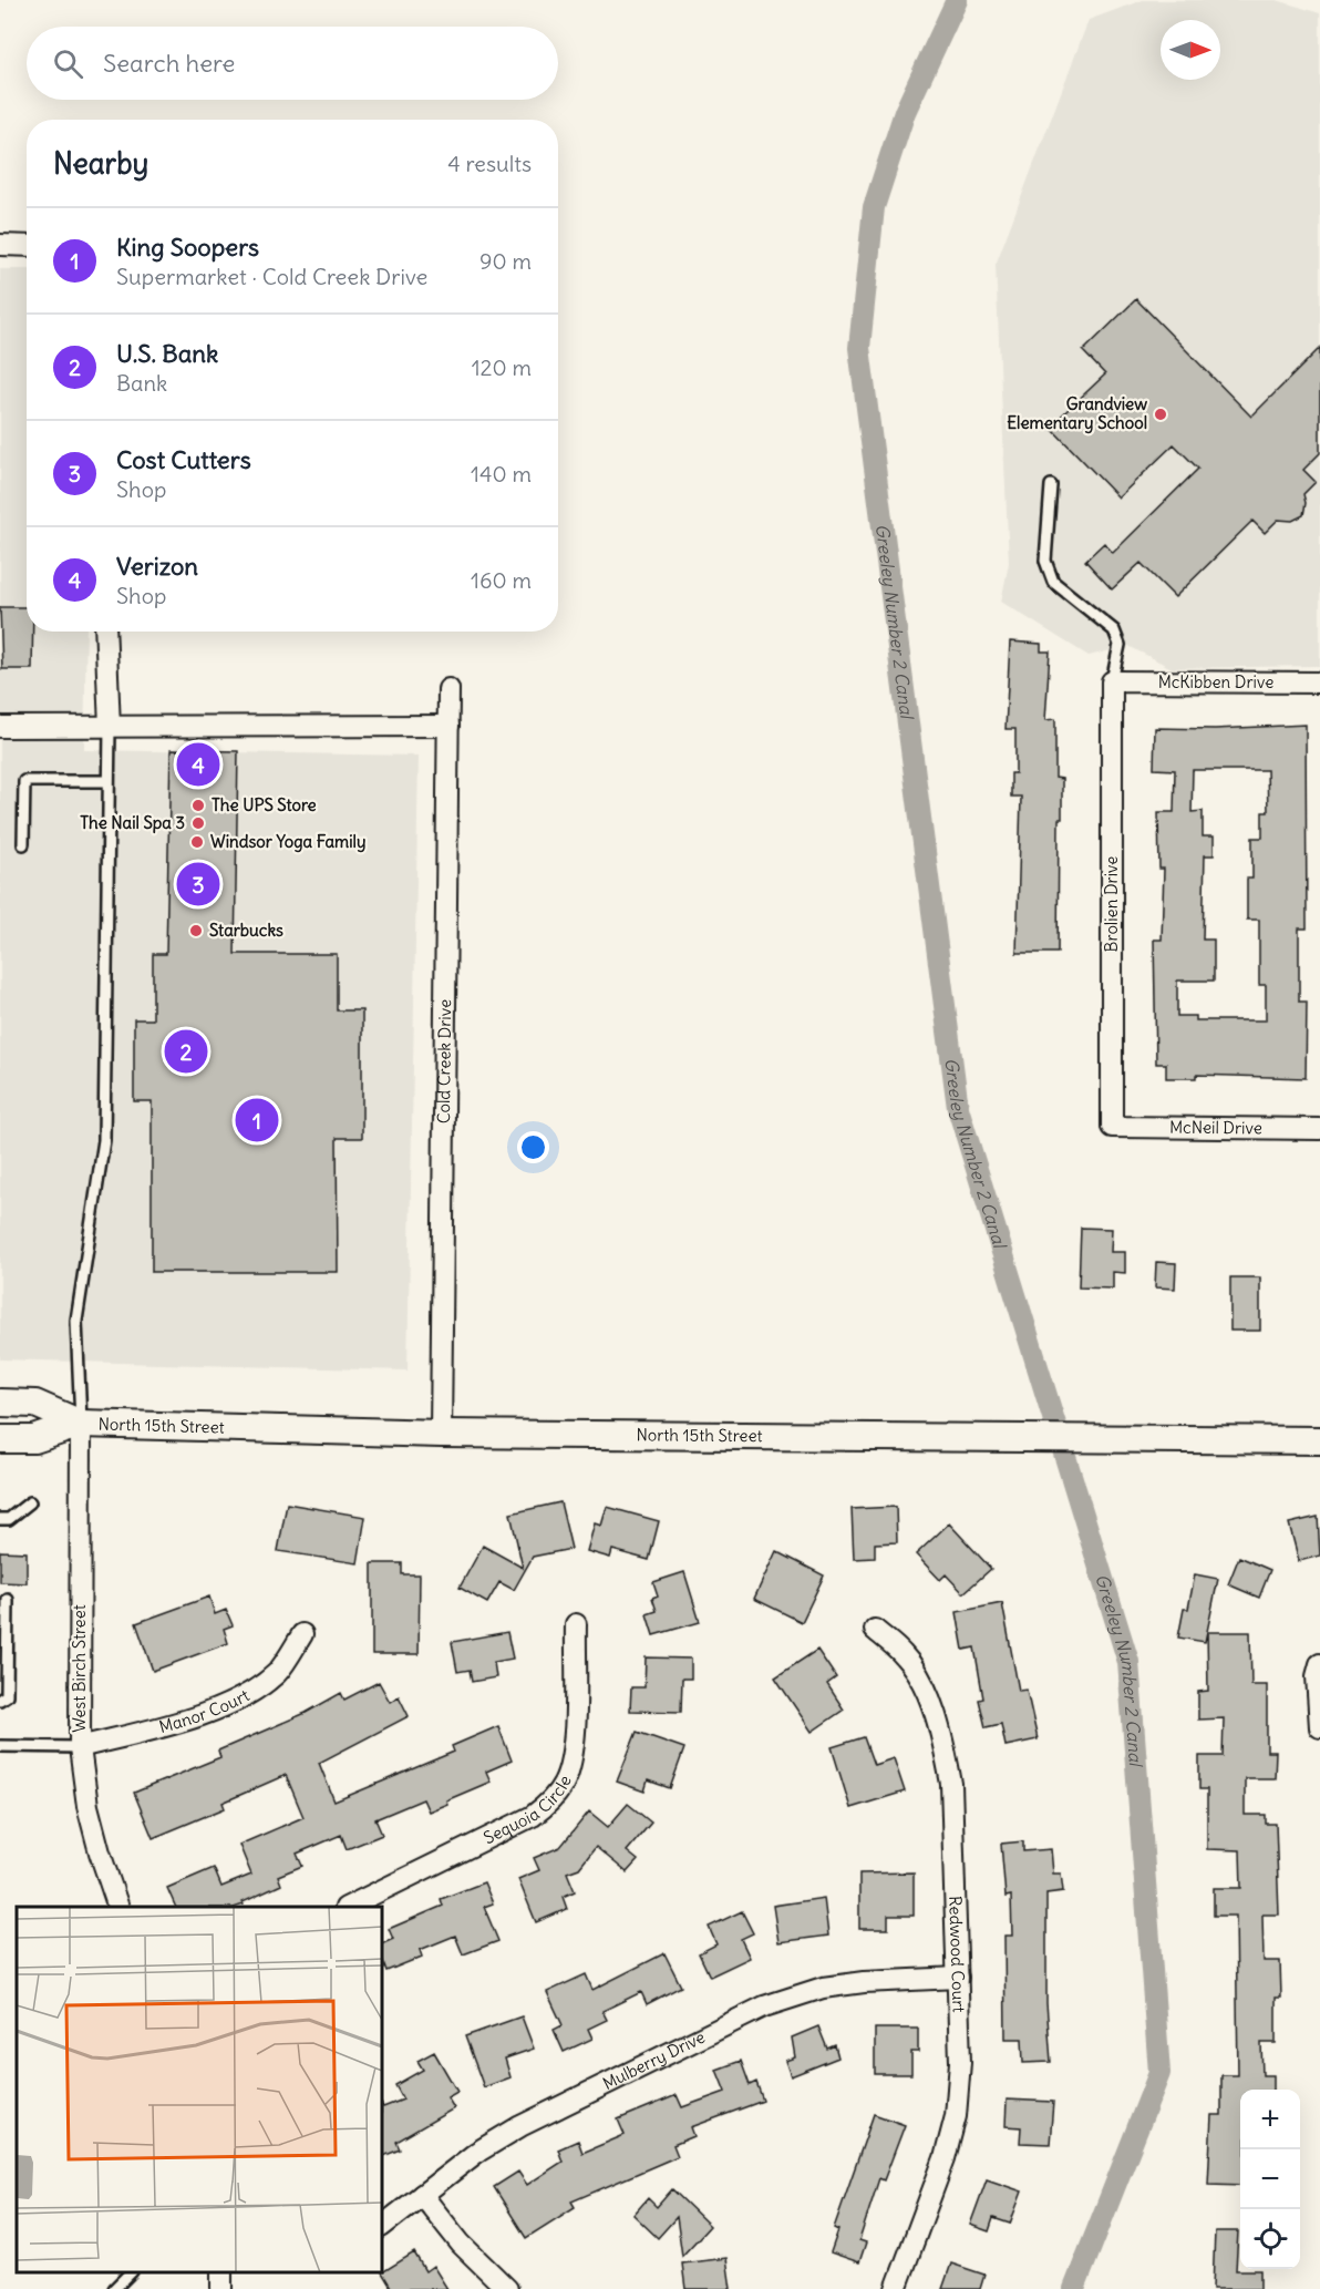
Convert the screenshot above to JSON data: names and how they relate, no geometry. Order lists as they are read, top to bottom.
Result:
{
  "streets": {
    "street": [
      "McKibben Drive",
      "Brolien Drive",
      "Cold Creek Drive",
      "McNeil Drive",
      "North 15th Street",
      "West Birch Street",
      "Manor Court",
      "Sequoia Circle",
      "Redwood Court",
      "Mulberry Drive"
    ]
  },
  "crossings": [
    ["McKibben Drive", "Brolien Drive"],
    ["Brolien Drive", "McNeil Drive"],
    ["Cold Creek Drive", "North 15th Street"],
    ["North 15th Street", "West Birch Street"],
    ["West Birch Street", "Manor Court"],
    ["Redwood Court", "Mulberry Drive"]
  ],
  "water": ["Greeley Number 2 Canal"],
  "places": [
    "Grandview Elementary School",
    "The UPS Store",
    "The Nail Spa 3",
    "Windsor Yoga Family",
    "Starbucks"
  ],
  "north": "right",
  "page": {
    "search": "Search here",
    "heading": ["Nearby", "4 results"],
    "list": [
      {
        "mark": "1",
        "name": "King Soopers",
        "note": "Supermarket · Cold Creek Drive",
        "value": "90 m"
      },
      {
        "mark": "2",
        "name": "U.S. Bank",
        "note": "Bank",
        "value": "120 m"
      },
      {
        "mark": "3",
        "name": "Cost Cutters",
        "note": "Shop",
        "value": "140 m"
      },
      {
        "mark": "4",
        "name": "Verizon",
        "note": "Shop",
        "value": "160 m"
      }
    ],
    "pins": [
      "4",
      "3",
      "2",
      "1"
    ],
    "map_buttons": ["+", "−"]
  }
}
